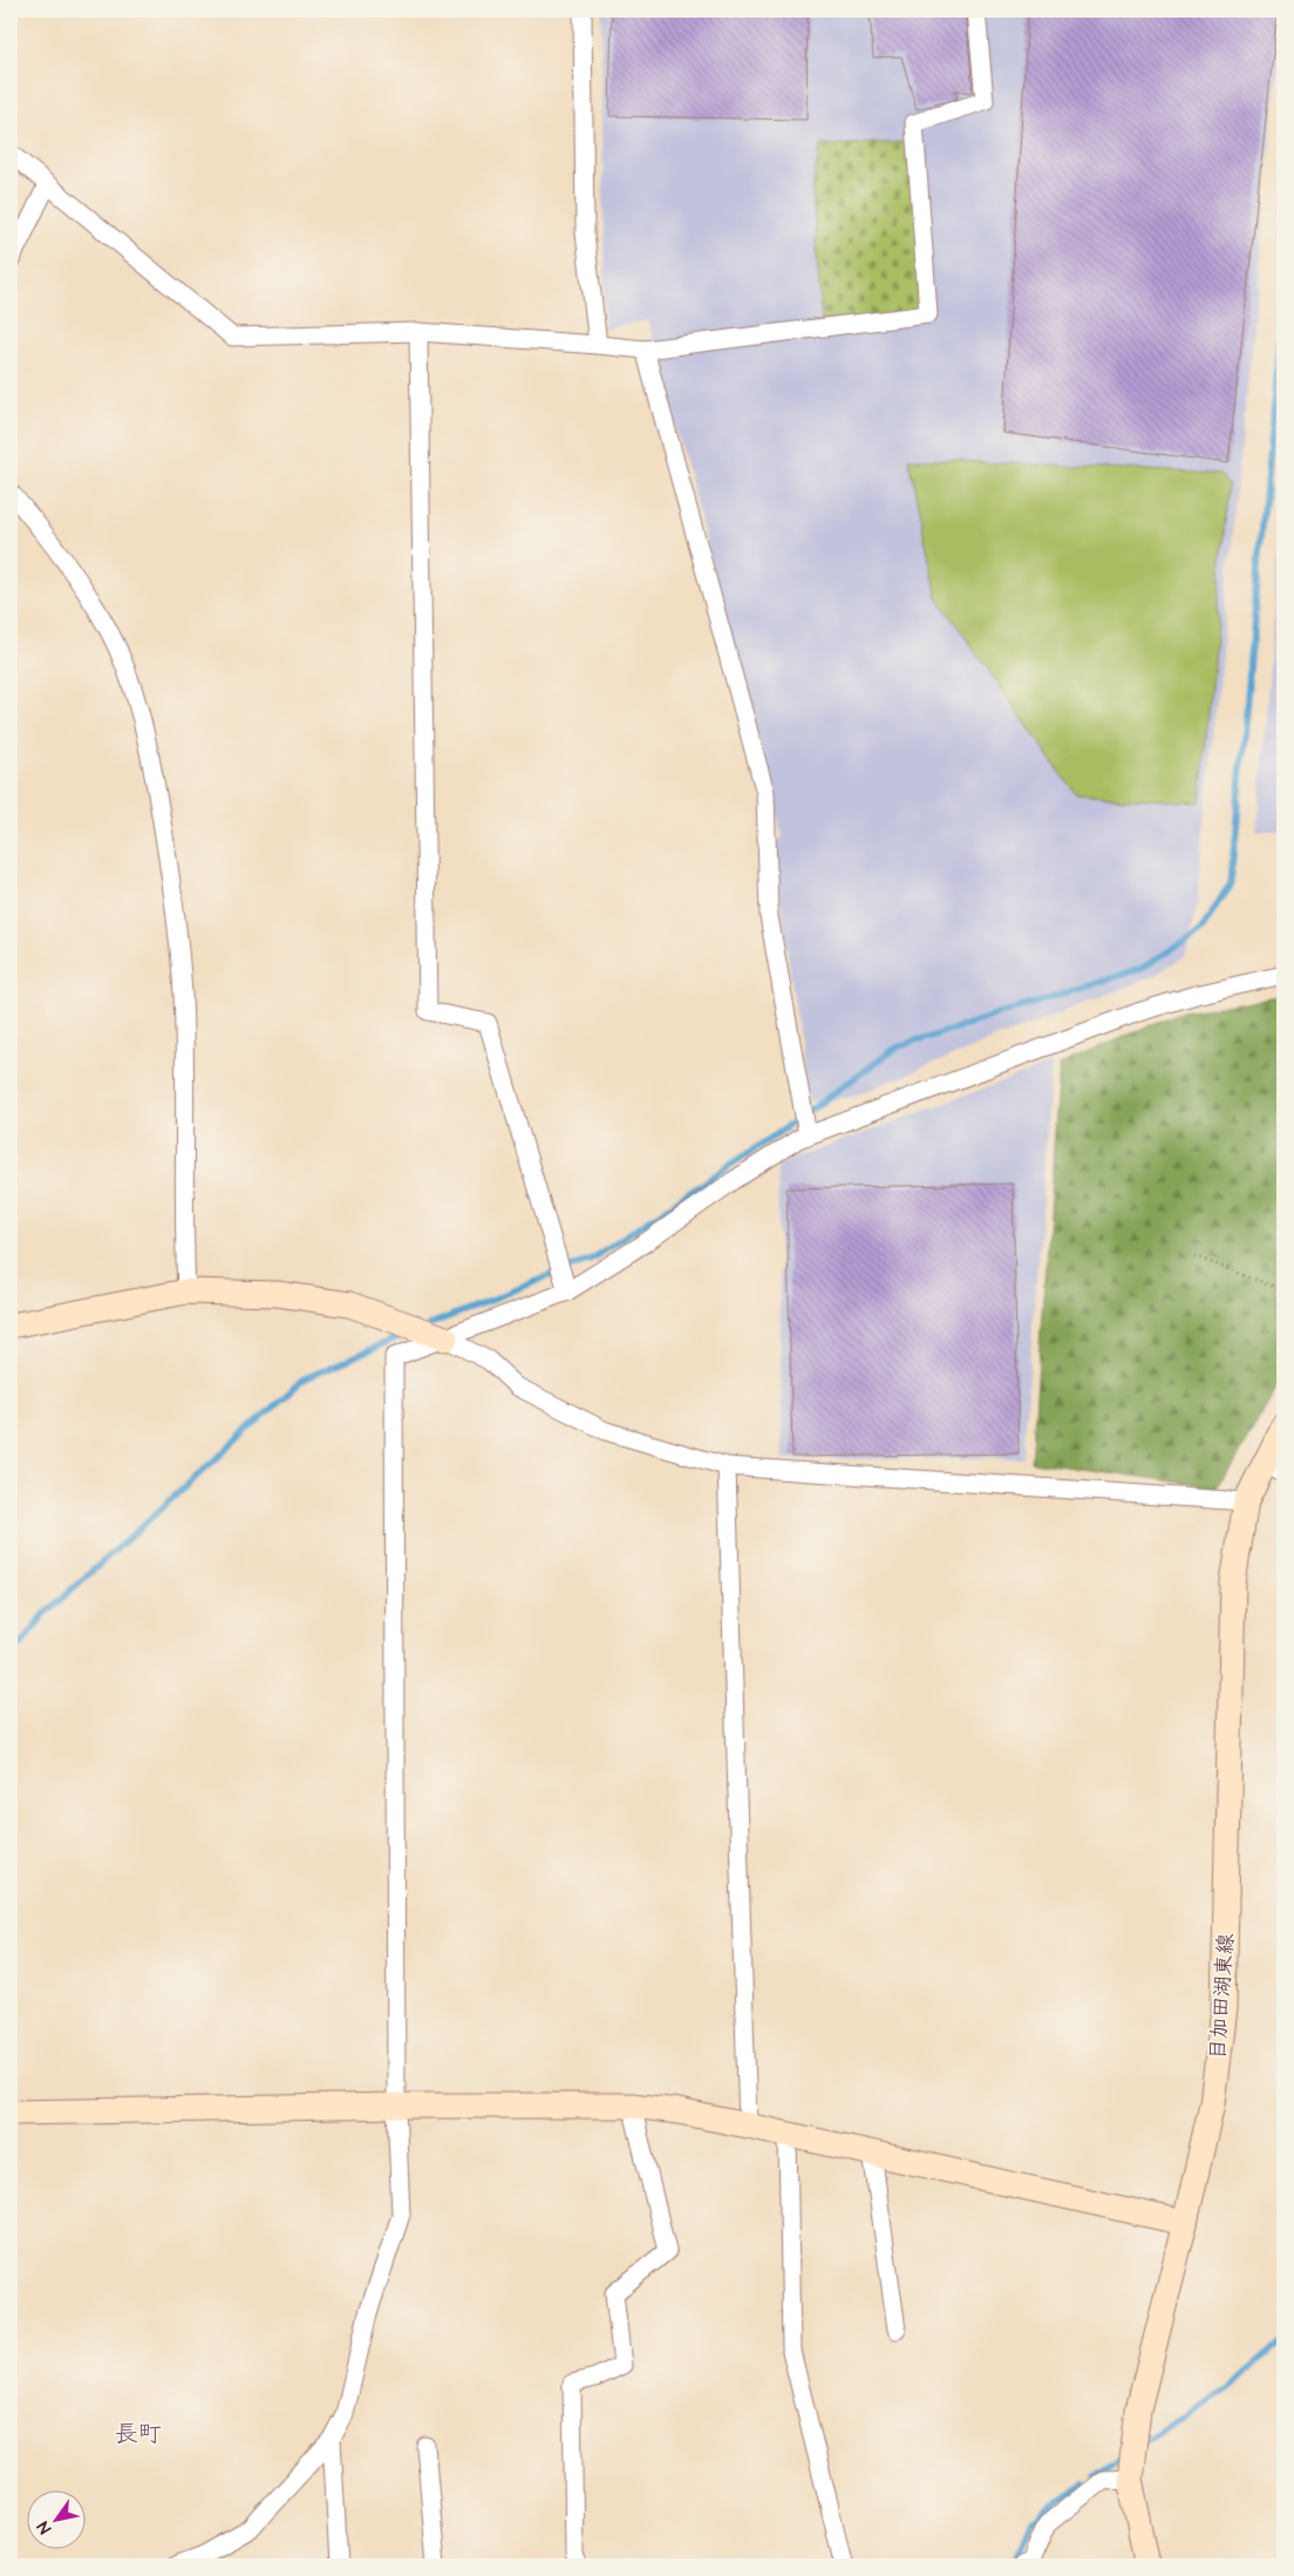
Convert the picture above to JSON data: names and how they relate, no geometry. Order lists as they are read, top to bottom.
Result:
{
  "streets": {
    "street": ["目加田湖東線"]
  },
  "districts": ["長町"],
  "north": "bottom left"
}
